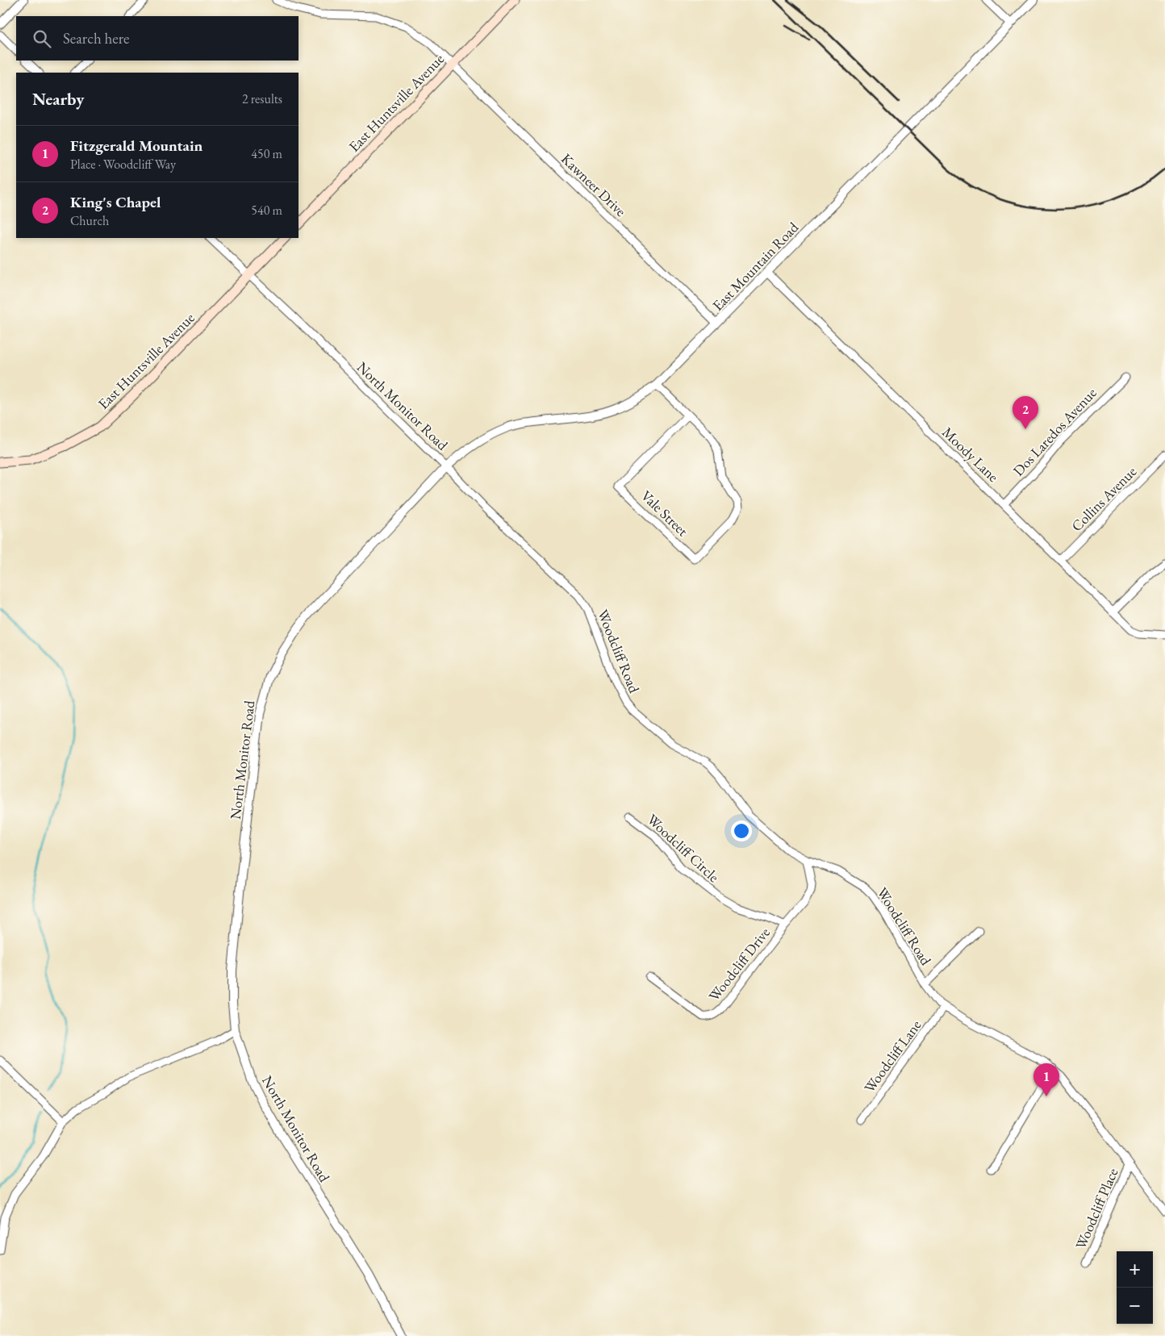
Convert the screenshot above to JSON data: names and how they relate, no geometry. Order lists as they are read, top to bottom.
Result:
{
  "streets": {
    "main road": ["East Huntsville Avenue"],
    "street": [
      "Kawneer Drive",
      "East Mountain Road",
      "North Monitor Road",
      "Dos Laredos Avenue",
      "Moody Lane",
      "Collins Avenue",
      "Vale Street",
      "Woodcliff Road",
      "Woodcliff Circle",
      "Woodcliff Drive",
      "Woodcliff Lane",
      "Woodcliff Place"
    ]
  },
  "crossings": [
    ["East Huntsville Avenue", "Kawneer Drive"],
    ["East Huntsville Avenue", "North Monitor Road"],
    ["Kawneer Drive", "East Mountain Road"],
    ["East Mountain Road", "North Monitor Road"],
    ["East Mountain Road", "Moody Lane"],
    ["East Mountain Road", "Woodcliff Road"],
    ["North Monitor Road", "Woodcliff Road"],
    ["Dos Laredos Avenue", "Moody Lane"],
    ["Moody Lane", "Collins Avenue"],
    ["Woodcliff Road", "Woodcliff Drive"],
    ["Woodcliff Road", "Woodcliff Lane"],
    ["Woodcliff Road", "Woodcliff Place"],
    ["Woodcliff Circle", "Woodcliff Drive"]
  ],
  "page": {
    "search": "Search here",
    "heading": ["Nearby", "2 results"],
    "list": [
      {
        "mark": "1",
        "name": "Fitzgerald Mountain",
        "note": "Place · Woodcliff Way",
        "value": "450 m"
      },
      {
        "mark": "2",
        "name": "King's Chapel",
        "note": "Church",
        "value": "540 m"
      }
    ],
    "pins": ["2", "1"],
    "map_buttons": ["+", "−"]
  }
}
